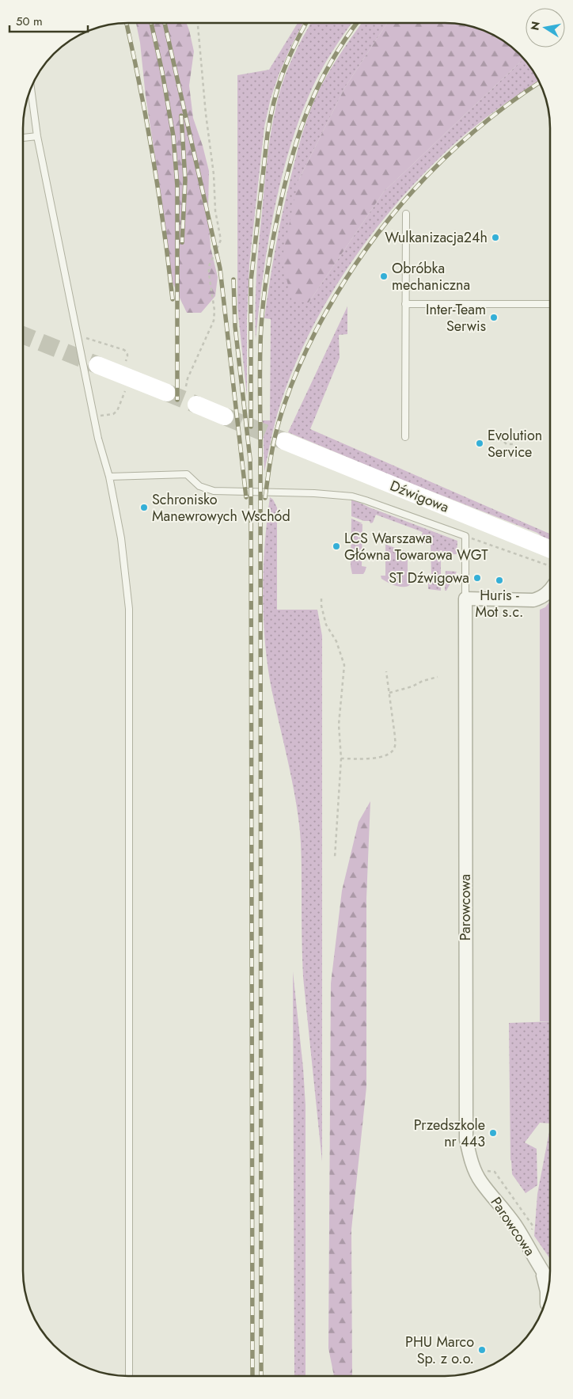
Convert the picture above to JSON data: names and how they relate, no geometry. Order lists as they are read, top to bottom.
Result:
{
  "streets": {
    "main road": ["Dźwigowa"],
    "street": ["Parowcowa"]
  },
  "places": [
    "Wulkanizacja24h",
    "Obróbka mechaniczna",
    "Inter-Team Serwis",
    "Evolution Service",
    "Schronisko Manewrowych Wschód",
    "LCS Warszawa Główna Towarowa WGT",
    "ST Dźwigowa",
    "Huris - Mot s.c.",
    "Przedszkole nr 443",
    "PHU Marco Sp. z o.o."
  ],
  "scale_bar": "50 m",
  "north": "left"
}
